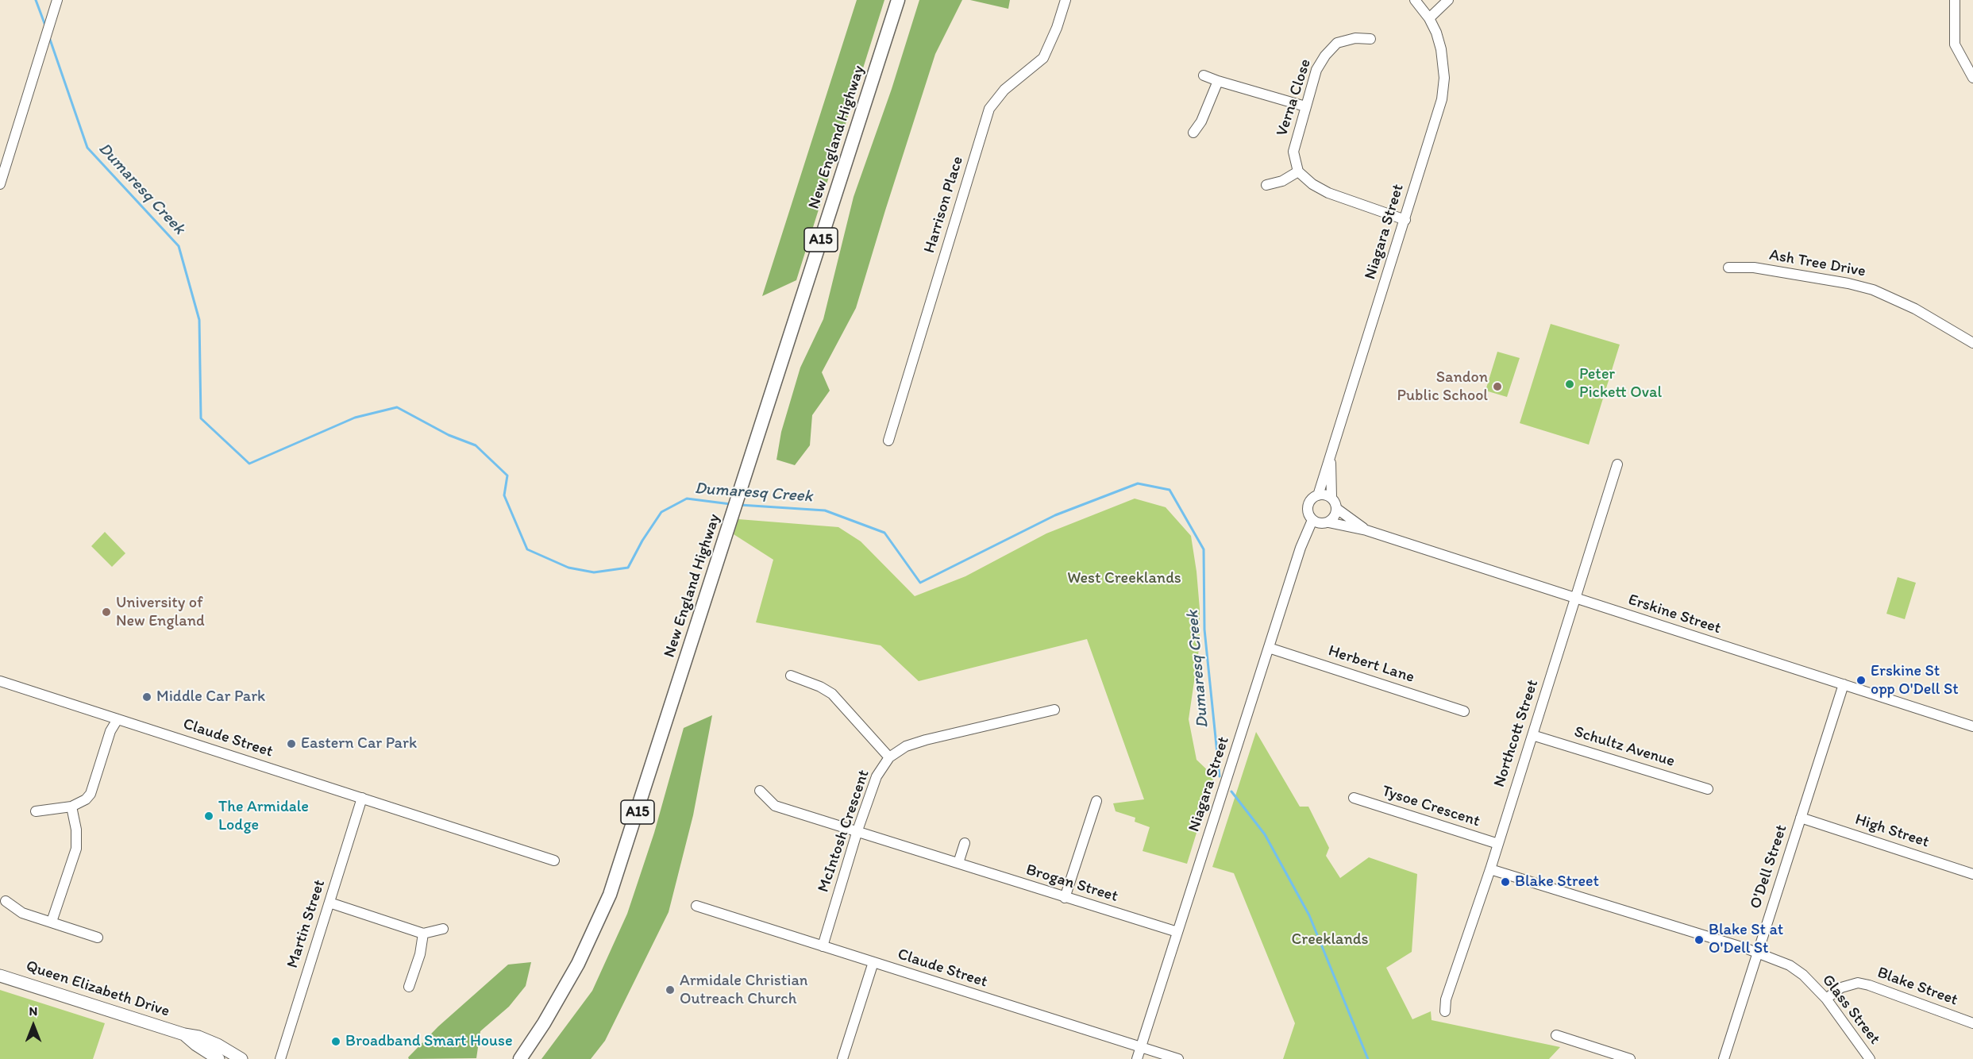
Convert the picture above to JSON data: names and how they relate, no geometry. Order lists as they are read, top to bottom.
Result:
{
  "streets": {
    "highway": ["New England Highway", "A15"],
    "main road": ["Queen Elizabeth Drive"],
    "street": [
      "Verna Close",
      "Harrison Place",
      "Niagara Street",
      "Ash Tree Drive",
      "Erskine Street",
      "Herbert Lane",
      "Northcott Street",
      "Claude Street",
      "Schultz Avenue",
      "Tysoe Crescent",
      "McIntosh Crescent",
      "High Street",
      "O'Dell Street",
      "Brogan Street",
      "Martin Street",
      "Blake Street",
      "Glass Street"
    ]
  },
  "crossings": [
    ["Niagara Street", "Erskine Street"],
    ["Niagara Street", "Herbert Lane"],
    ["Niagara Street", "Claude Street"],
    ["Niagara Street", "Brogan Street"],
    ["Erskine Street", "Northcott Street"],
    ["Erskine Street", "O'Dell Street"],
    ["Northcott Street", "Schultz Avenue"],
    ["Northcott Street", "Tysoe Crescent"],
    ["Claude Street", "McIntosh Crescent"],
    ["Claude Street", "Martin Street"],
    ["McIntosh Crescent", "Brogan Street"],
    ["High Street", "O'Dell Street"],
    ["O'Dell Street", "Glass Street"],
    ["Blake Street", "Glass Street"]
  ],
  "water": ["Dumaresq Creek"],
  "parks": ["West Creeklands", "Creeklands"],
  "places": [
    "Peter Pickett Oval",
    "Sandon Public School",
    "University of New England",
    "Erskine St opp O'Dell St",
    "Middle Car Park",
    "Eastern Car Park",
    "The Armidale Lodge",
    "Blake Street",
    "Blake St at O'Dell St",
    "Armidale Christian Outreach Church",
    "Broadband Smart House"
  ],
  "north": "top"
}
